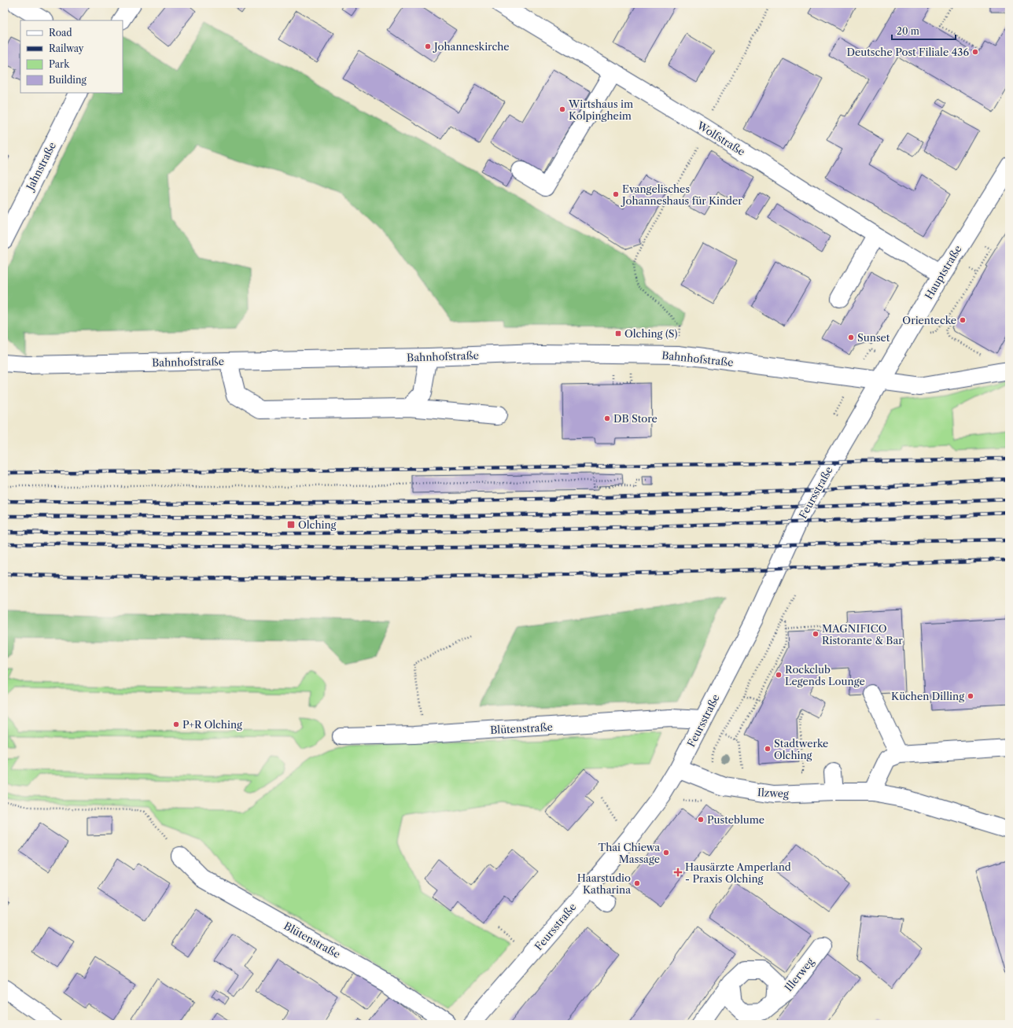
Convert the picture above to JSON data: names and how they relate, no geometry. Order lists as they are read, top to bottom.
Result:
{
  "streets": {
    "street": [
      "Wolfstraße",
      "Jahnstraße",
      "Hauptstraße",
      "Bahnhofstraße",
      "Feursstraße",
      "Blütenstraße",
      "Ilzweg",
      "Illerweg"
    ]
  },
  "crossings": [
    ["Wolfstraße", "Hauptstraße"],
    ["Hauptstraße", "Bahnhofstraße"],
    ["Hauptstraße", "Feursstraße"],
    ["Bahnhofstraße", "Feursstraße"],
    ["Feursstraße", "Blütenstraße"],
    ["Feursstraße", "Ilzweg"]
  ],
  "places": {
    "other": [
      "Johanneskirche",
      "Deutsche Post Filiale 436",
      "Wirtshaus im Kolpingheim",
      "Evangelisches Johanneshaus für Kinder",
      "Orientecke",
      "Sunset",
      "DB Store",
      "MAGNIFICO Ristorante & Bar",
      "Rockclub Legends Lounge",
      "Küchen Dilling",
      "P+R Olching",
      "Stadtwerke Olching",
      "Pusteblume",
      "Thai Chiewa Massage",
      "Haarstudio Katharina"
    ],
    "transit": ["Olching (S)", "Olching"],
    "health": ["Hausärzte Amperland - Praxis Olching"]
  },
  "legend": [
    "Road",
    "Railway",
    "Park",
    "Building"
  ],
  "scale_bar": "20 m"
}
